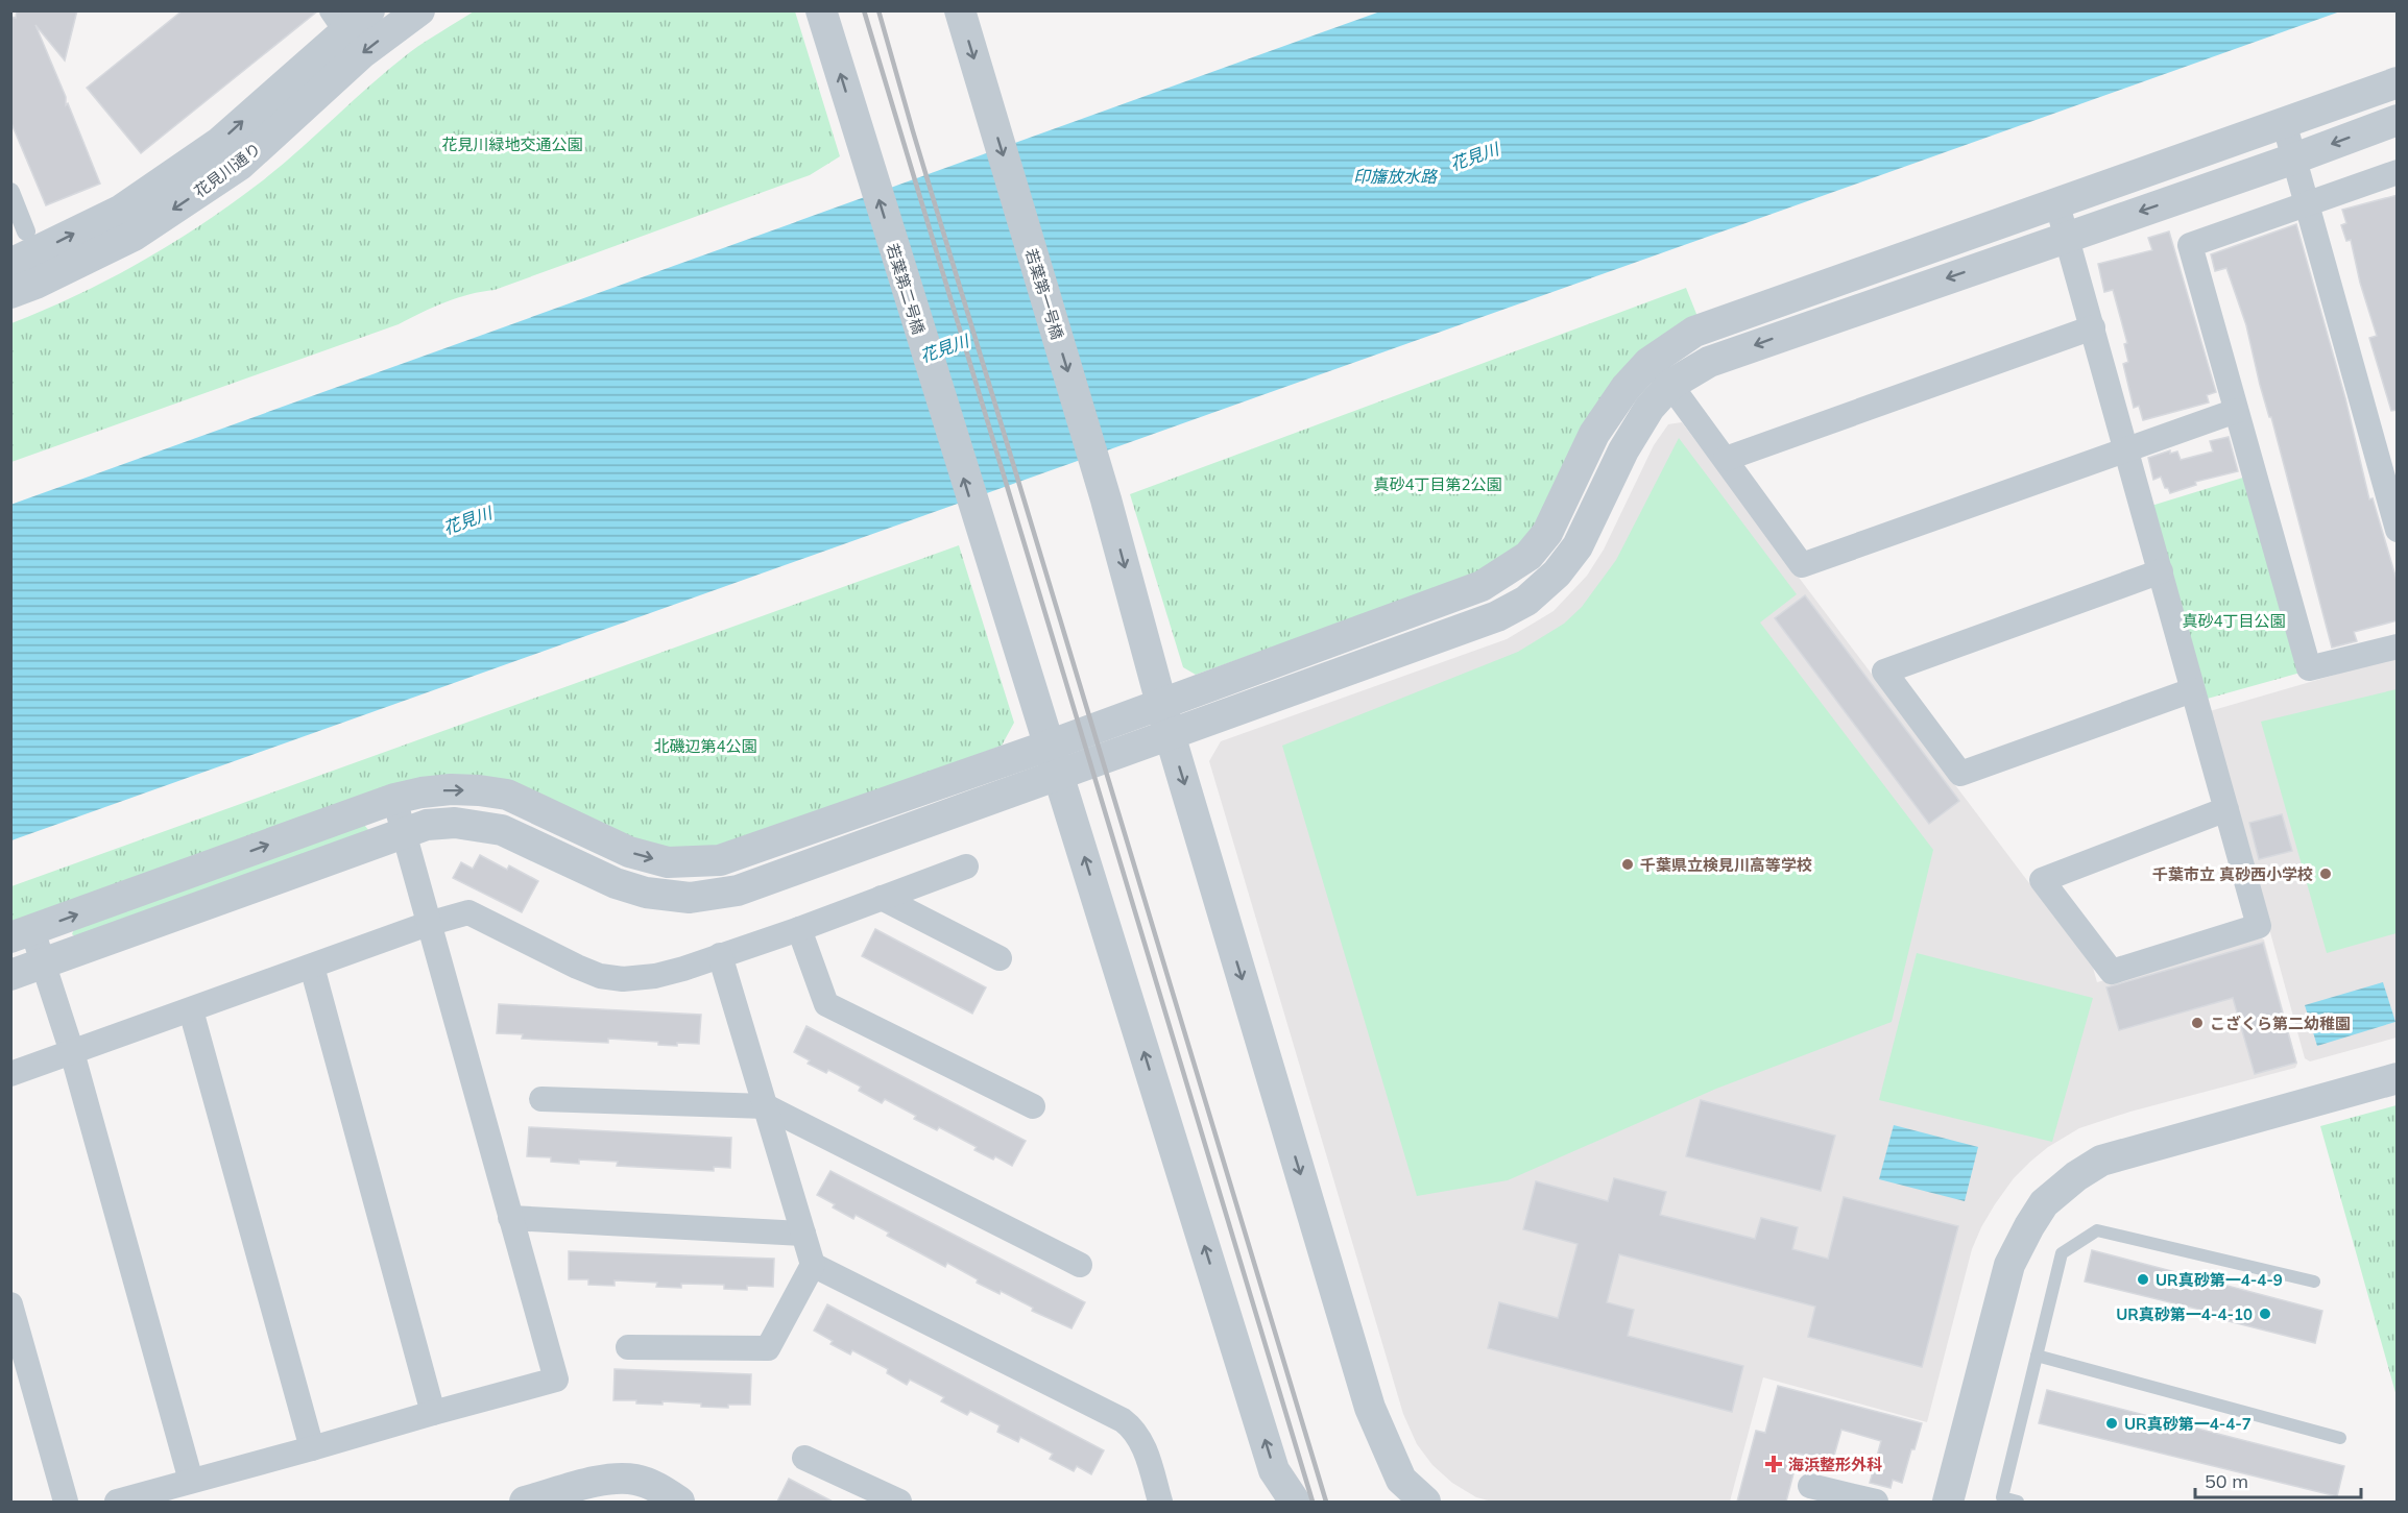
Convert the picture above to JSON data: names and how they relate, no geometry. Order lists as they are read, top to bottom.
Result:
{
  "streets": {
    "street": ["花見川通り", "若葉第二号橋", "若葉第一号橋"]
  },
  "one_way": ["若葉第二号橋", "若葉第一号橋"],
  "water": ["花見川", "印旛放水路"],
  "parks": [
    "花見川緑地交通公園",
    "真砂4丁目第2公園",
    "真砂4丁目公園",
    "北磯辺第4公園"
  ],
  "places": {
    "other": [
      "千葉県立検見川高等学校",
      "千葉市立 真砂西小学校",
      "こざくら第二幼稚園",
      "UR真砂第一4-4-9",
      "UR真砂第一4-4-10",
      "UR真砂第一4-4-7"
    ],
    "health": ["海浜整形外科"]
  },
  "scale_bar": "50 m"
}
